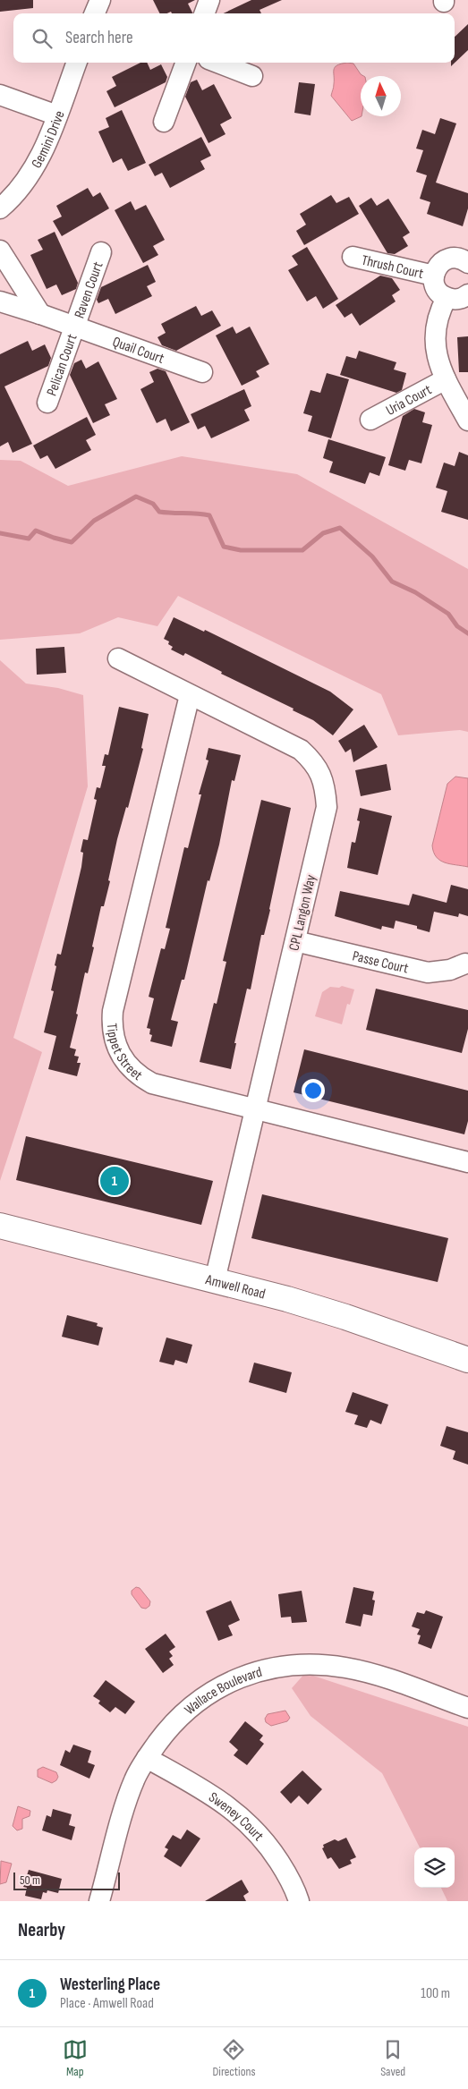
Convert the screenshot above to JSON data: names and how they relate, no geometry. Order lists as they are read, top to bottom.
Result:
{
  "streets": {
    "main road": ["Amwell Road"],
    "street": [
      "Gemini Drive",
      "Thrush Court",
      "Raven Court",
      "Quail Court",
      "Pelican Court",
      "Uria Court",
      "CPL Langon Way",
      "Passe Court",
      "Tippet Street",
      "Wallace Boulevard",
      "Sweney Court"
    ]
  },
  "crossings": [
    ["Raven Court", "Quail Court"],
    ["Raven Court", "Pelican Court"],
    ["Quail Court", "Pelican Court"],
    ["CPL Langon Way", "Passe Court"],
    ["CPL Langon Way", "Tippet Street"],
    ["CPL Langon Way", "Amwell Road"],
    ["Wallace Boulevard", "Sweney Court"]
  ],
  "scale_bar": "50 m",
  "north": "top",
  "page": {
    "search": "Search here",
    "pins": "1",
    "scale": "50 m",
    "heading": "Nearby",
    "list": [
      {
        "mark": "1",
        "name": "Westerling Place",
        "note": "Place · Amwell Road",
        "value": "100 m"
      }
    ],
    "nav": ["Map", "Directions", "Saved"]
  }
}
